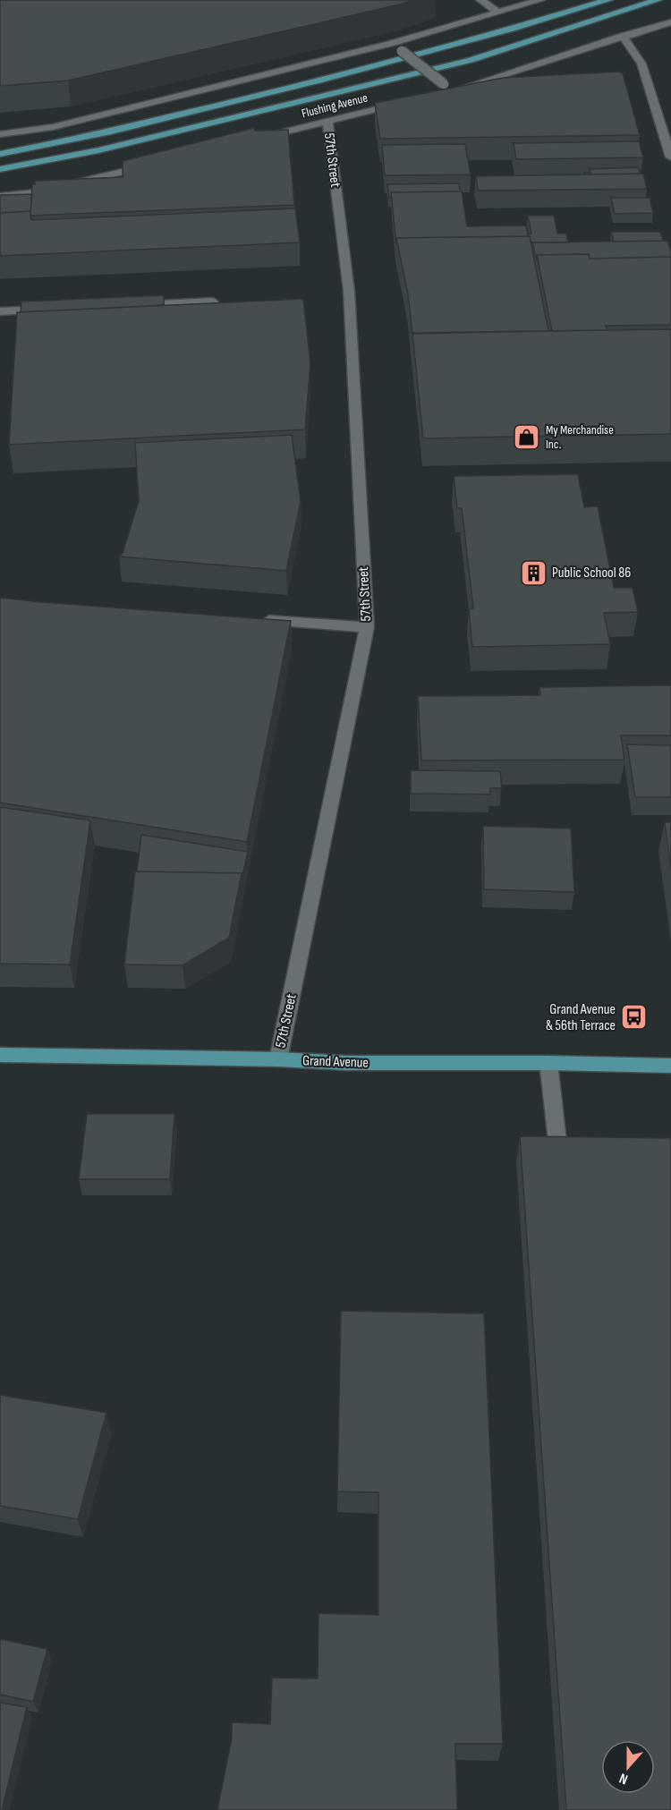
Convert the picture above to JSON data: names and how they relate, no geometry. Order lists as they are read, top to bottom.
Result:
{
  "streets": {
    "main road": ["Flushing Avenue", "Grand Avenue"],
    "street": ["57th Street"]
  },
  "crossings": [
    ["Flushing Avenue", "57th Street"],
    ["57th Street", "Grand Avenue"]
  ],
  "places": {
    "shop": ["My Merchandise Inc."],
    "building": ["Public School 86"],
    "bus stop": ["Grand Avenue & 56th Terrace"]
  },
  "north": "bottom"
}
